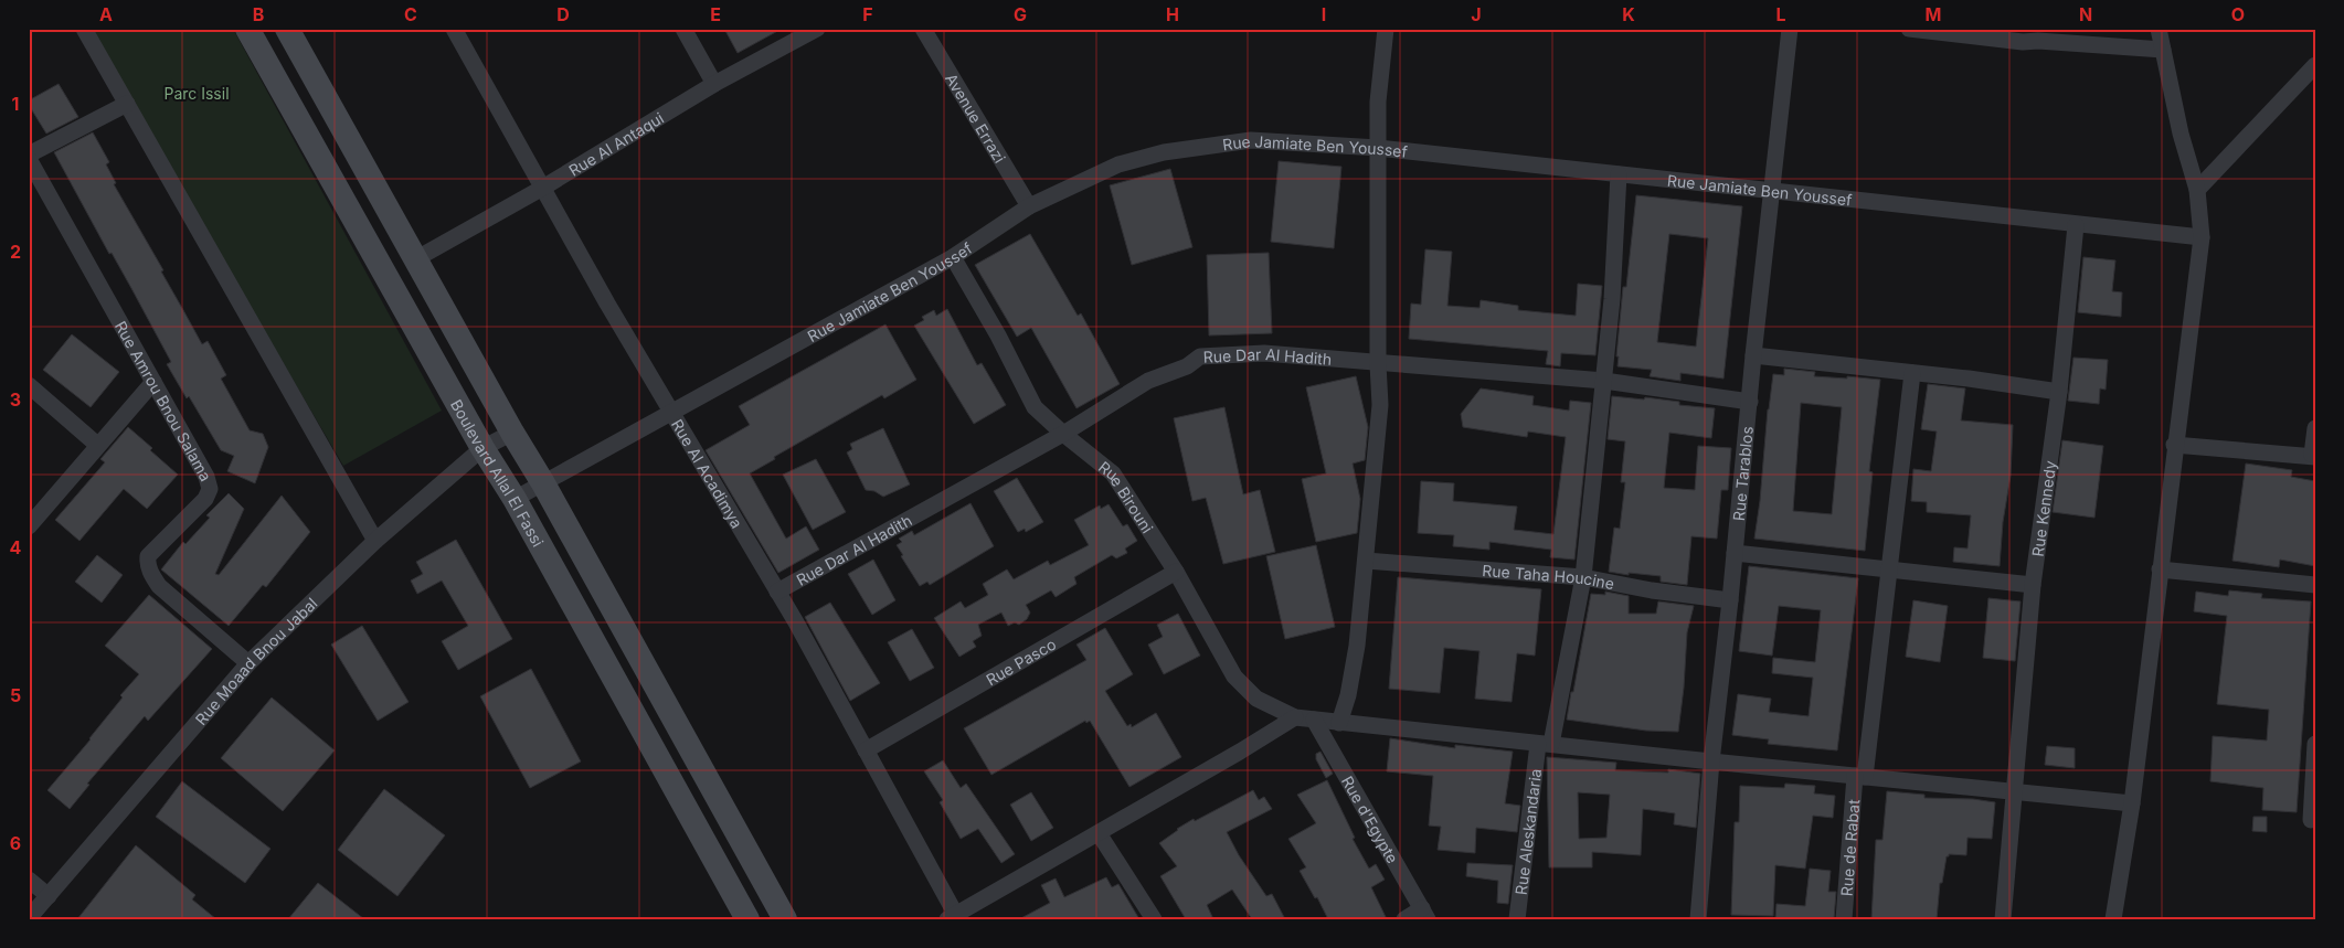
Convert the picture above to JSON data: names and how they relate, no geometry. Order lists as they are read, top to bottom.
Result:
{
  "streets": {
    "main road": ["Boulevard Allal El Fassi"],
    "street": [
      "Avenue Errazi",
      "Rue Al Antaqui",
      "Rue Jamiate Ben Youssef",
      "Rue Dar Al Hadith",
      "Rue Amrou Bnou Salama",
      "Rue Al Acadimya",
      "Rue Tarablos",
      "Rue Birouni",
      "Rue Kennedy",
      "Rue Taha Houcine",
      "Rue Moaad Bnou Jabal",
      "Rue Pasco",
      "Rue d'Egypte",
      "Rue Aleskandaria",
      "Rue de Rabat"
    ]
  },
  "crossings": [
    ["Avenue Errazi", "Rue Jamiate Ben Youssef"],
    ["Rue Al Antaqui", "Rue Al Acadimya"],
    ["Rue Jamiate Ben Youssef", "Boulevard Allal El Fassi"],
    ["Rue Jamiate Ben Youssef", "Rue Al Acadimya"],
    ["Rue Jamiate Ben Youssef", "Rue Tarablos"],
    ["Rue Jamiate Ben Youssef", "Rue Birouni"],
    ["Rue Jamiate Ben Youssef", "Rue Kennedy"],
    ["Rue Jamiate Ben Youssef", "Rue Aleskandaria"],
    ["Rue Dar Al Hadith", "Rue Al Acadimya"],
    ["Rue Dar Al Hadith", "Rue Tarablos"],
    ["Rue Dar Al Hadith", "Rue Birouni"],
    ["Rue Dar Al Hadith", "Rue Aleskandaria"],
    ["Rue Amrou Bnou Salama", "Rue Moaad Bnou Jabal"],
    ["Boulevard Allal El Fassi", "Rue Moaad Bnou Jabal"],
    ["Rue Al Acadimya", "Rue Pasco"],
    ["Rue Tarablos", "Rue Birouni"],
    ["Rue Tarablos", "Rue Taha Houcine"],
    ["Rue Birouni", "Rue Kennedy"],
    ["Rue Birouni", "Rue Pasco"],
    ["Rue Birouni", "Rue d'Egypte"],
    ["Rue Birouni", "Rue Aleskandaria"],
    ["Rue Birouni", "Rue de Rabat"],
    ["Rue Taha Houcine", "Rue Aleskandaria"]
  ],
  "parks": ["Parc Issil"],
  "grid": {
    "columns": [
      "A",
      "B",
      "C",
      "D",
      "E",
      "F",
      "G",
      "H",
      "I",
      "J",
      "K",
      "L",
      "M",
      "N",
      "O"
    ],
    "rows": [
      "1",
      "2",
      "3",
      "4",
      "5",
      "6"
    ]
  }
}
